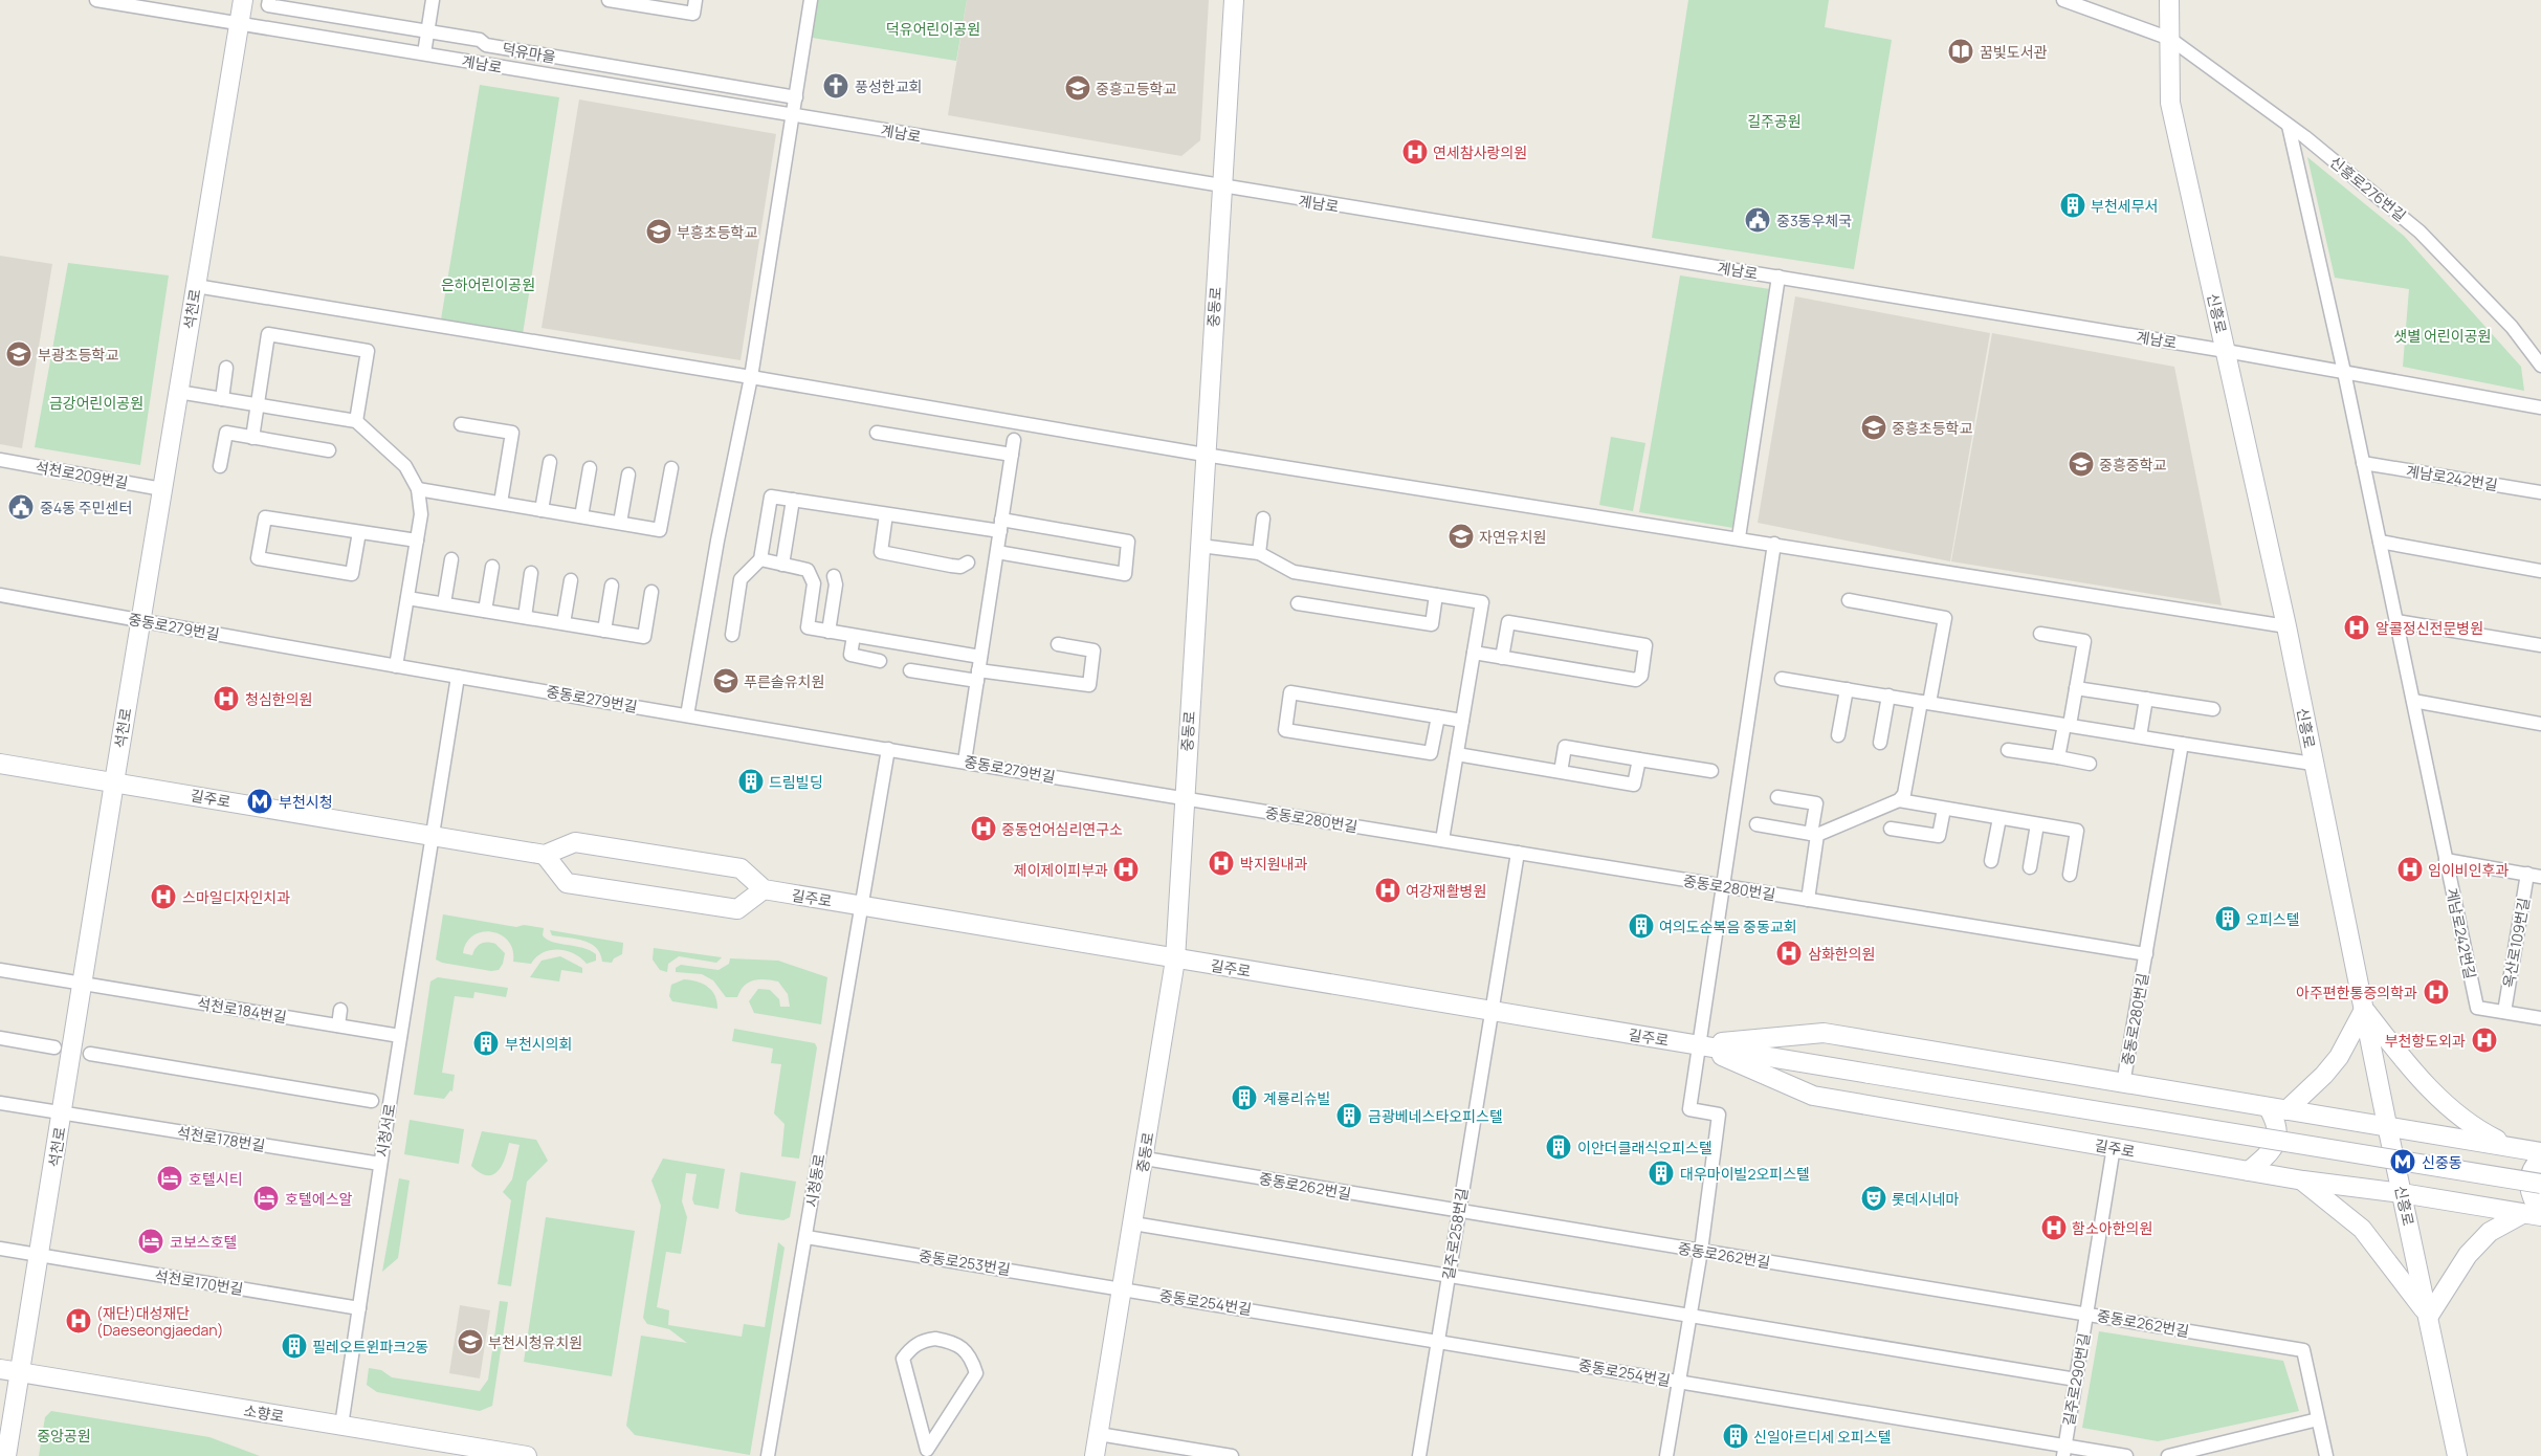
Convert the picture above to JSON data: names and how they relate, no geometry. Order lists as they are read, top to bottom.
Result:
{
  "streets": {
    "street": [
      "덕유마을",
      "계남로",
      "신흥로276번길",
      "중동로",
      "석천로",
      "신흥로",
      "석천로209번길",
      "계남로242번길",
      "중동로279번길",
      "길주로",
      "중동로280번길",
      "옥산로109번길",
      "석천로184번길",
      "시청서로",
      "석천로178번길",
      "시청동로",
      "중동로262번길",
      "길주로258번길",
      "중동로253번길",
      "석천로170번길",
      "중동로254번길",
      "길주로290번길",
      "소향로"
    ]
  },
  "crossings": [
    ["계남로", "중동로"],
    ["계남로", "석천로"],
    ["계남로", "신흥로"],
    ["계남로", "계남로242번길"],
    ["신흥로276번길", "신흥로"],
    ["신흥로276번길", "계남로242번길"],
    ["중동로", "중동로279번길"],
    ["중동로", "길주로"],
    ["중동로", "중동로280번길"],
    ["중동로", "중동로262번길"],
    ["중동로", "중동로253번길"],
    ["중동로", "중동로254번길"],
    ["석천로", "석천로209번길"],
    ["석천로", "중동로279번길"],
    ["석천로", "길주로"],
    ["석천로", "석천로184번길"],
    ["석천로", "석천로178번길"],
    ["석천로", "석천로170번길"],
    ["석천로", "소향로"],
    ["신흥로", "길주로"],
    ["계남로242번길", "옥산로109번길"],
    ["중동로279번길", "중동로280번길"],
    ["중동로279번길", "시청서로"],
    ["중동로279번길", "시청동로"],
    ["길주로", "중동로280번길"],
    ["길주로", "시청서로"],
    ["길주로", "시청동로"],
    ["길주로", "길주로258번길"],
    ["길주로", "길주로290번길"],
    ["중동로280번길", "길주로258번길"],
    ["석천로184번길", "시청서로"],
    ["시청서로", "석천로178번길"],
    ["시청서로", "석천로170번길"],
    ["시청서로", "소향로"],
    ["시청동로", "중동로253번길"],
    ["중동로262번길", "길주로258번길"],
    ["중동로262번길", "길주로290번길"],
    ["길주로258번길", "중동로254번길"],
    ["중동로253번길", "중동로254번길"],
    ["중동로254번길", "길주로290번길"]
  ],
  "parks": [
    "덕유어린이공원",
    "길주공원",
    "은하어린이공원",
    "샛별 어린이공원",
    "금강어린이공원",
    "중앙공원"
  ],
  "places": {
    "library": ["꿈빛도서관"],
    "church": ["풍성한교회"],
    "school or university": [
      "중흥고등학교",
      "부흥초등학교",
      "부광초등학교",
      "중흥초등학교",
      "중흥중학교",
      "자연유치원",
      "푸른솔유치원",
      "부천시청유치원"
    ],
    "hospital": [
      "연세참사랑의원",
      "알콜정신전문병원",
      "청심한의원",
      "중동언어심리연구소",
      "박지원내과",
      "제이제이피부과",
      "임이비인후과",
      "여강재활병원",
      "스마일디자인치과",
      "삼화한의원",
      "아주편한통증의학과",
      "부천항도외과",
      "함소아한의원",
      "(재단)대성재단 (Daeseongjaedan)"
    ],
    "building": [
      "부천세무서",
      "드림빌딩",
      "오피스텔",
      "여의도순복음 중동교회",
      "부천시의회",
      "계룡리슈빌",
      "금광베네스타오피스텔",
      "이안더클래식오피스텔",
      "대우마이빌2오피스텔",
      "필레오트윈파크2동",
      "신일아르디세 오피스텔"
    ],
    "public building": ["중3동우체국", "중4동 주민센터"],
    "metro station": ["부천시청", "신중동"],
    "hotel": ["호텔시티", "호텔에스알", "코보스호텔"],
    "theatre": ["롯데시네마"]
  }
}
